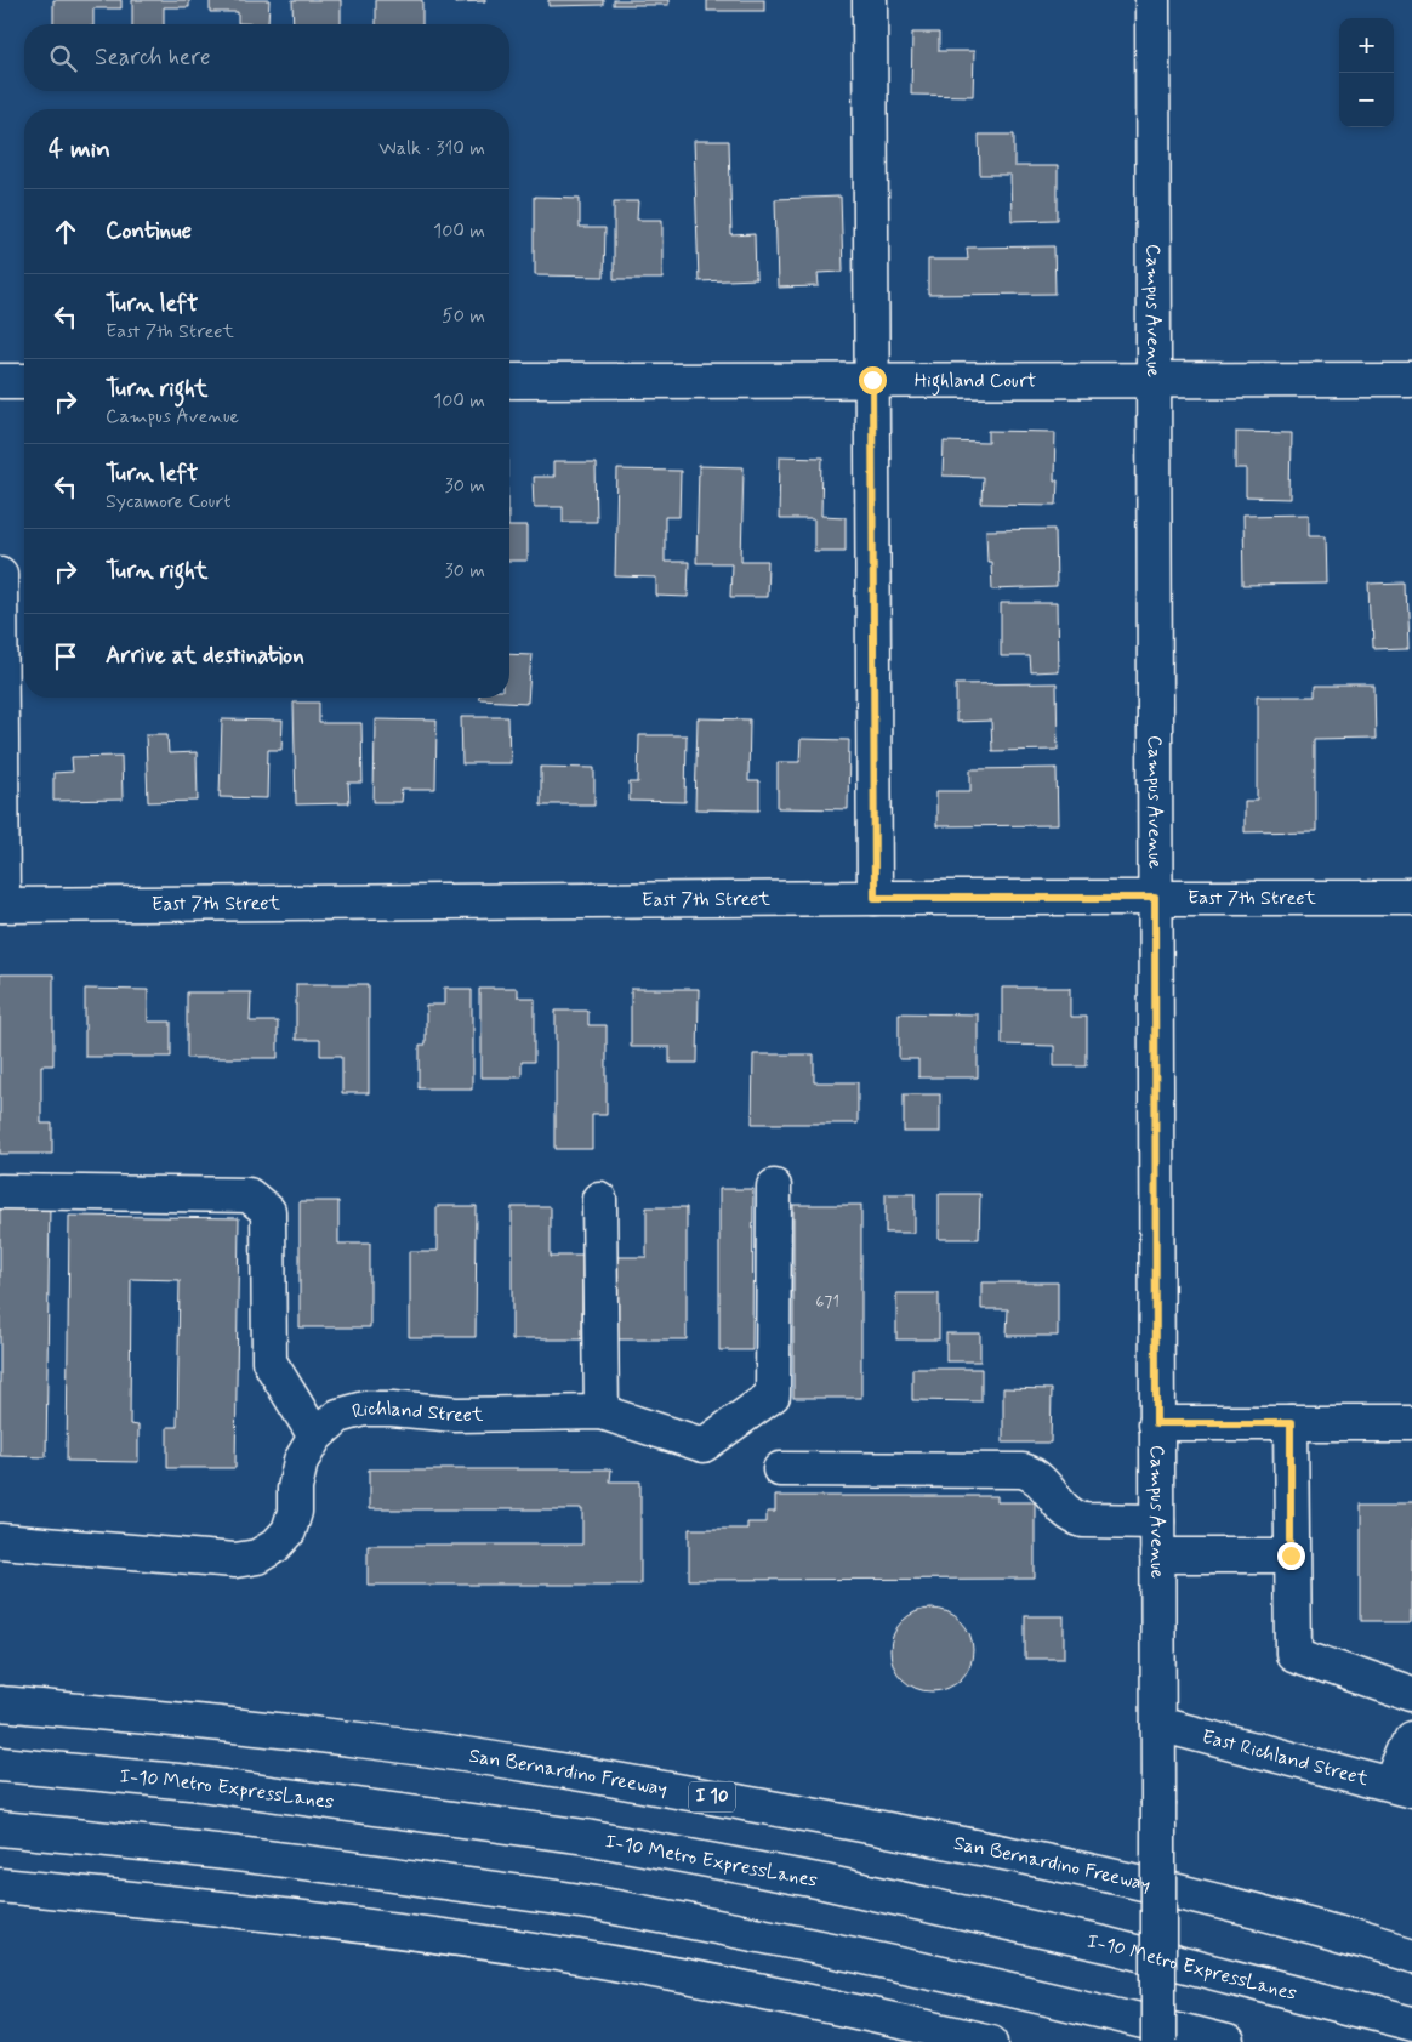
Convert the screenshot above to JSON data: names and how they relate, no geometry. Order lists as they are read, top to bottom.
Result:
{
  "streets": {
    "main road": [
      "Campus Avenue",
      "Highland Court",
      "East 7th Street",
      "Richland Street",
      "East Richland Street",
      "San Bernardino Freeway",
      "I-10 Metro ExpressLanes",
      "I 10"
    ]
  },
  "crossings": [
    ["Campus Avenue", "Highland Court"],
    ["Campus Avenue", "East 7th Street"],
    ["Campus Avenue", "East Richland Street"]
  ],
  "house_numbers": ["671"],
  "page": {
    "map_buttons": ["+", "−"],
    "search": "Search here",
    "heading": ["4 min", "Walk · 310 m"],
    "list": [
      ["Continue", "100 m"],
      ["Turn left", "East 7th Street", "50 m"],
      ["Turn right", "Campus Avenue", "100 m"],
      ["Turn left", "Sycamore Court", "30 m"],
      ["Turn right", "30 m"],
      "Arrive at destination"
    ]
  }
}
